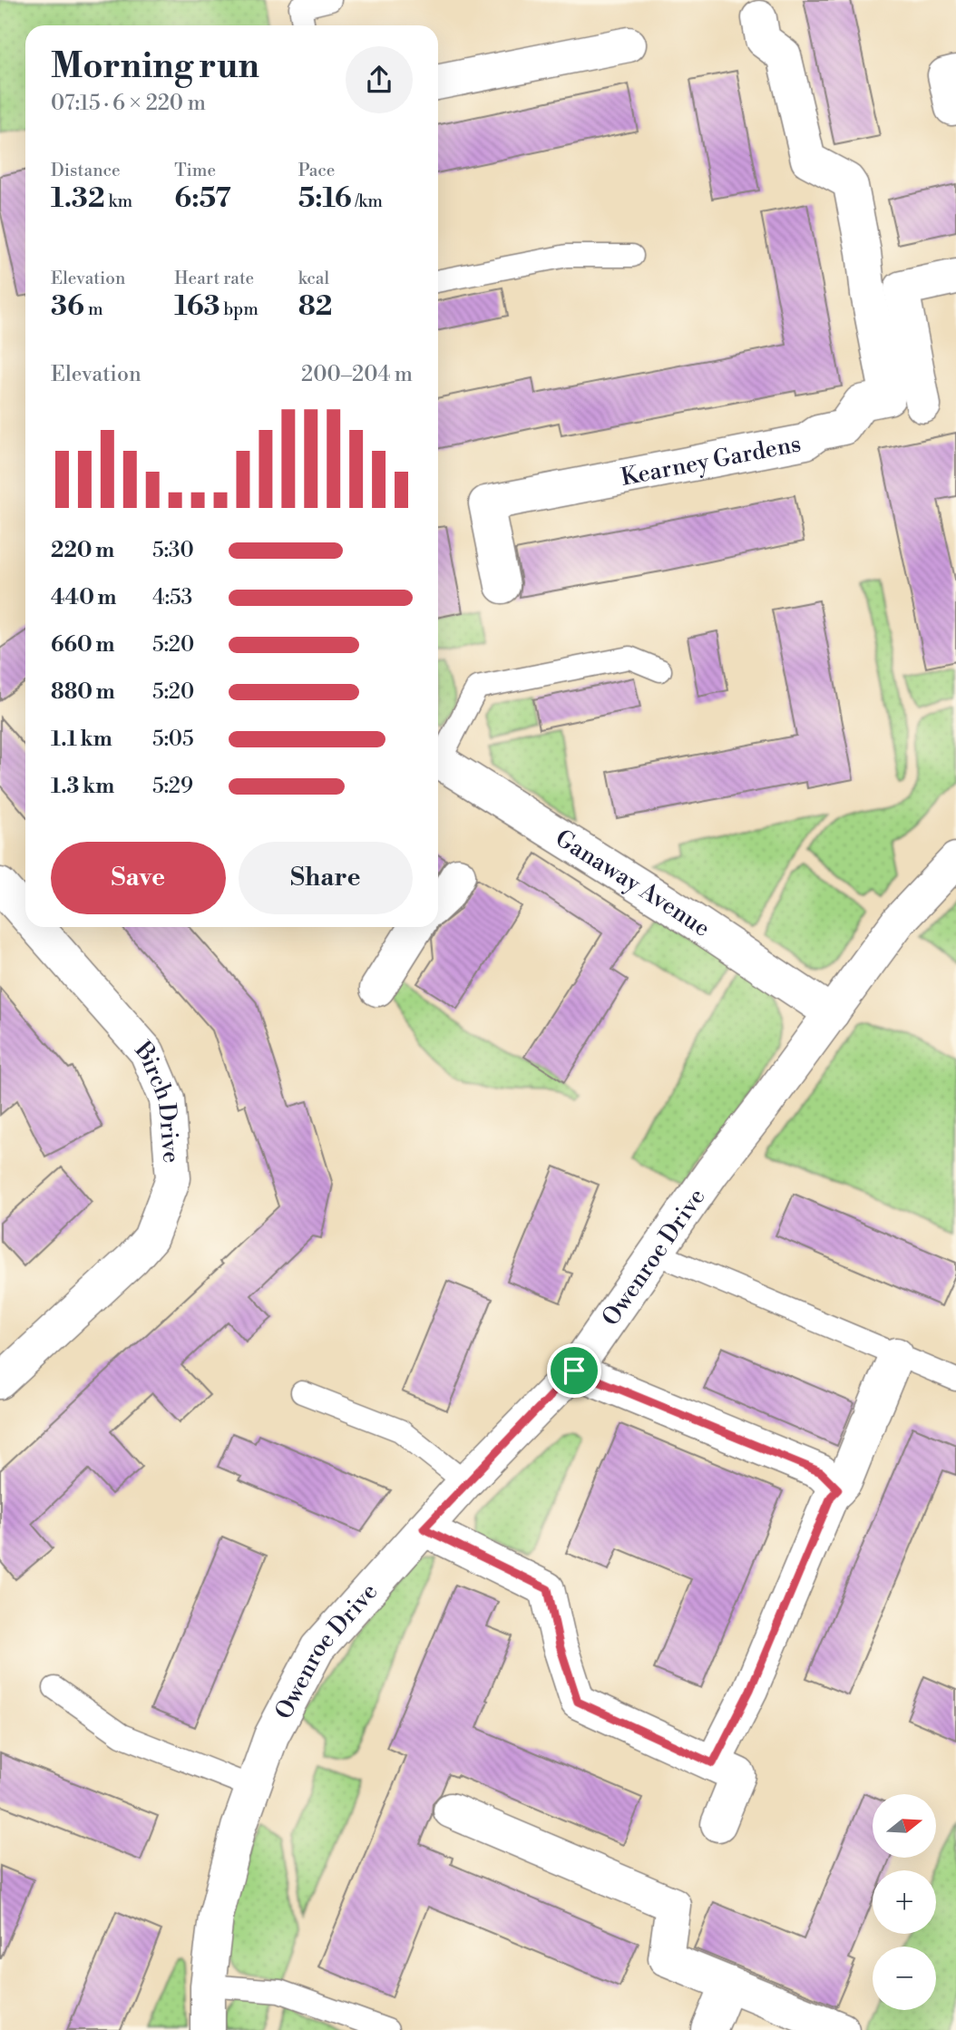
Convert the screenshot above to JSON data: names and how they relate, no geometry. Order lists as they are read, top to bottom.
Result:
{
  "streets": {
    "street": [
      "Kearney Gardens",
      "Ganaway Avenue",
      "Birch Drive",
      "Owenroe Drive"
    ]
  },
  "crossings": [
    ["Ganaway Avenue", "Owenroe Drive"]
  ],
  "north": "right",
  "page": {
    "heading": ["Morning run", "07:15 · 6 × 220 m"],
    "stats": [
      ["Distance", "1.32 km"],
      ["Time", "6:57"],
      ["Pace", "5:16 /km"],
      ["Elevation", "36 m"],
      ["Heart rate", "163 bpm"],
      ["kcal", "82"]
    ],
    "chart": ["Elevation", "200–204 m"],
    "list": [
      {
        "name": "220 m",
        "note": "5:30"
      },
      {
        "name": "440 m",
        "note": "4:53"
      },
      {
        "name": "660 m",
        "note": "5:20"
      },
      {
        "name": "880 m",
        "note": "5:20"
      },
      {
        "name": "1.1 km",
        "note": "5:05"
      },
      {
        "name": "1.3 km",
        "note": "5:29"
      }
    ],
    "buttons": ["Save", "Share"],
    "map_buttons": ["+", "−"]
  }
}
